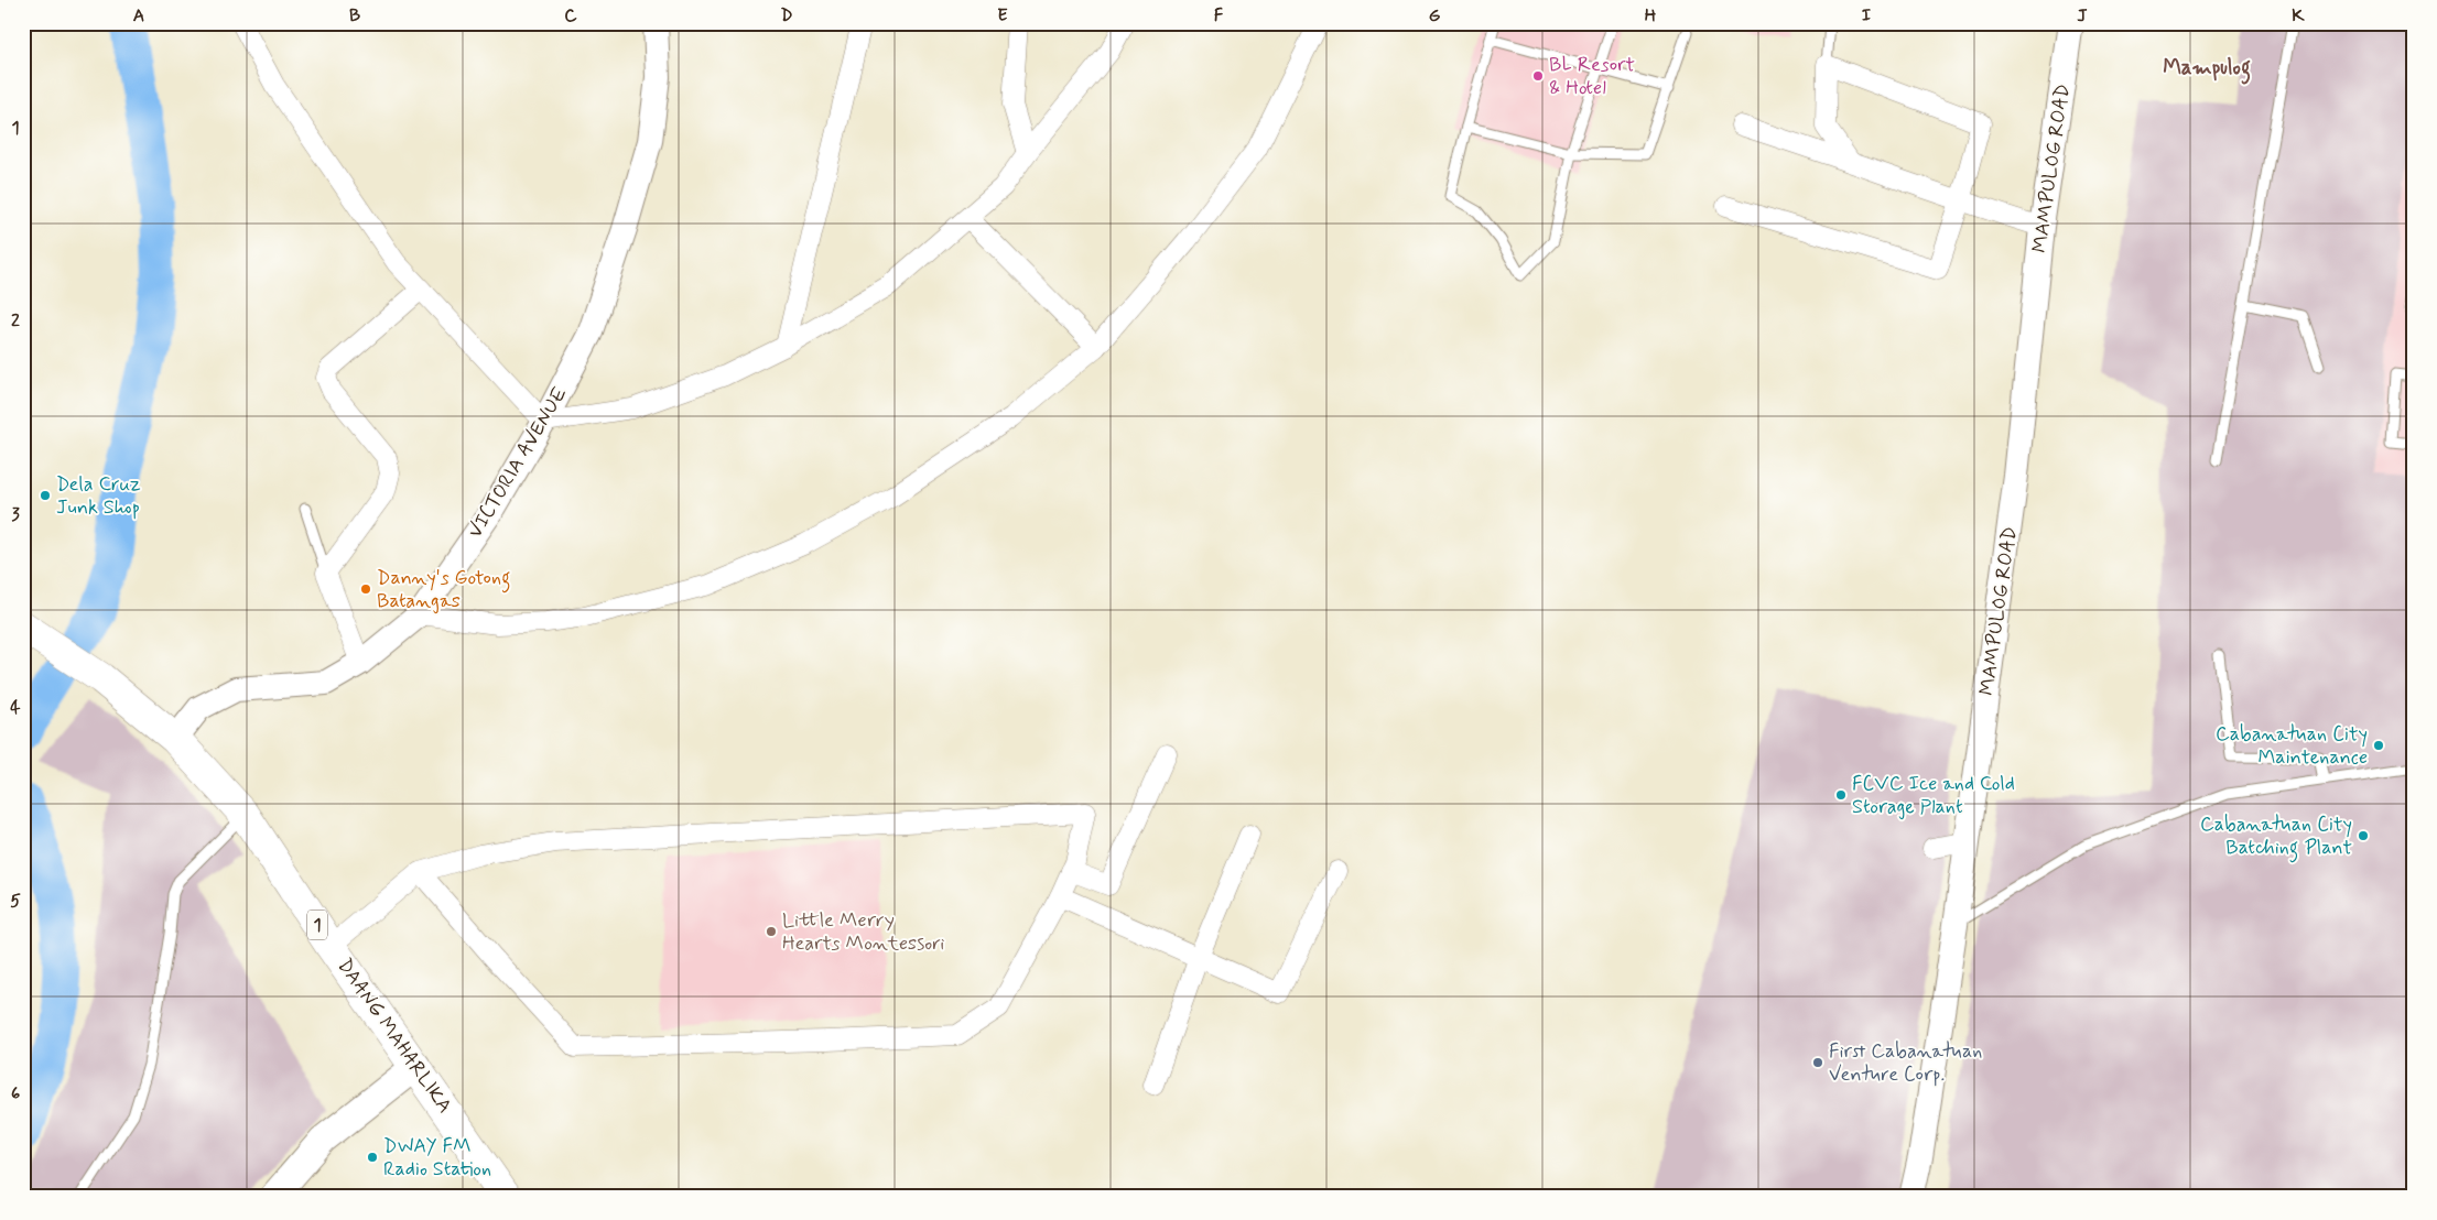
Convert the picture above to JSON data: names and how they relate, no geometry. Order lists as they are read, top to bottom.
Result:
{
  "streets": {
    "highway": ["1", "DAANG MAHARLIKA"],
    "street": ["MAMPULOG ROAD", "VICTORIA AVENUE"]
  },
  "crossings": [
    ["VICTORIA AVENUE", "DAANG MAHARLIKA"]
  ],
  "districts": ["Mampulog"],
  "places": [
    "BL Resort & Hotel",
    "Dela Cruz Junk Shop",
    "Danny's Gotong Batangas",
    "Cabanatuan City Maintenance",
    "FCVC Ice and Cold Storage Plant",
    "Cabanatuan City Batching Plant",
    "Little Merry Hearts Montessori",
    "First Cabanatuan Venture Corp.",
    "DWAY FM Radio Station"
  ],
  "grid": {
    "columns": [
      "A",
      "B",
      "C",
      "D",
      "E",
      "F",
      "G",
      "H",
      "I",
      "J",
      "K"
    ],
    "rows": [
      "1",
      "2",
      "3",
      "4",
      "5",
      "6"
    ]
  }
}
